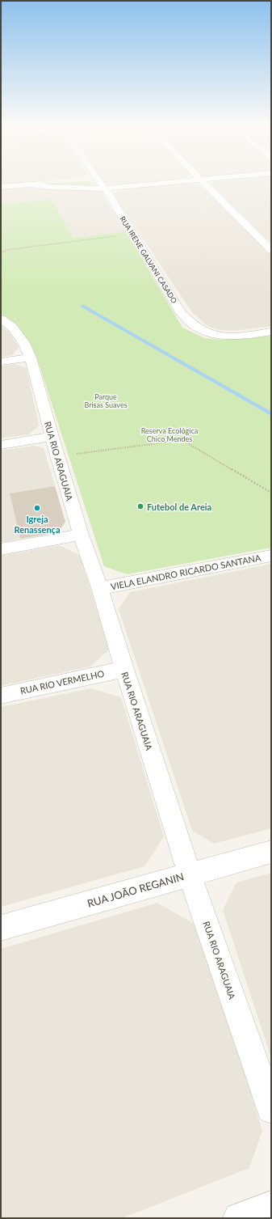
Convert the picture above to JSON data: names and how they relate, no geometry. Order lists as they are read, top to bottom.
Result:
{
  "streets": {
    "street": [
      "RUA IRENE GALVANI CASADO",
      "RUA RIO ARAGUAIA",
      "VIELA ELANDRO RICARDO SANTANA",
      "RUA RIO VERMELHO",
      "RUA JOÃO REGANIN"
    ]
  },
  "crossings": [
    ["RUA RIO ARAGUAIA", "VIELA ELANDRO RICARDO SANTANA"],
    ["RUA RIO ARAGUAIA", "RUA RIO VERMELHO"],
    ["RUA RIO ARAGUAIA", "RUA JOÃO REGANIN"]
  ],
  "parks": ["Parque Brisas Suaves", "Reserva Ecológica Chico Mendes"],
  "places": ["Futebol de Areia", "Igreja Renassença"]
}
